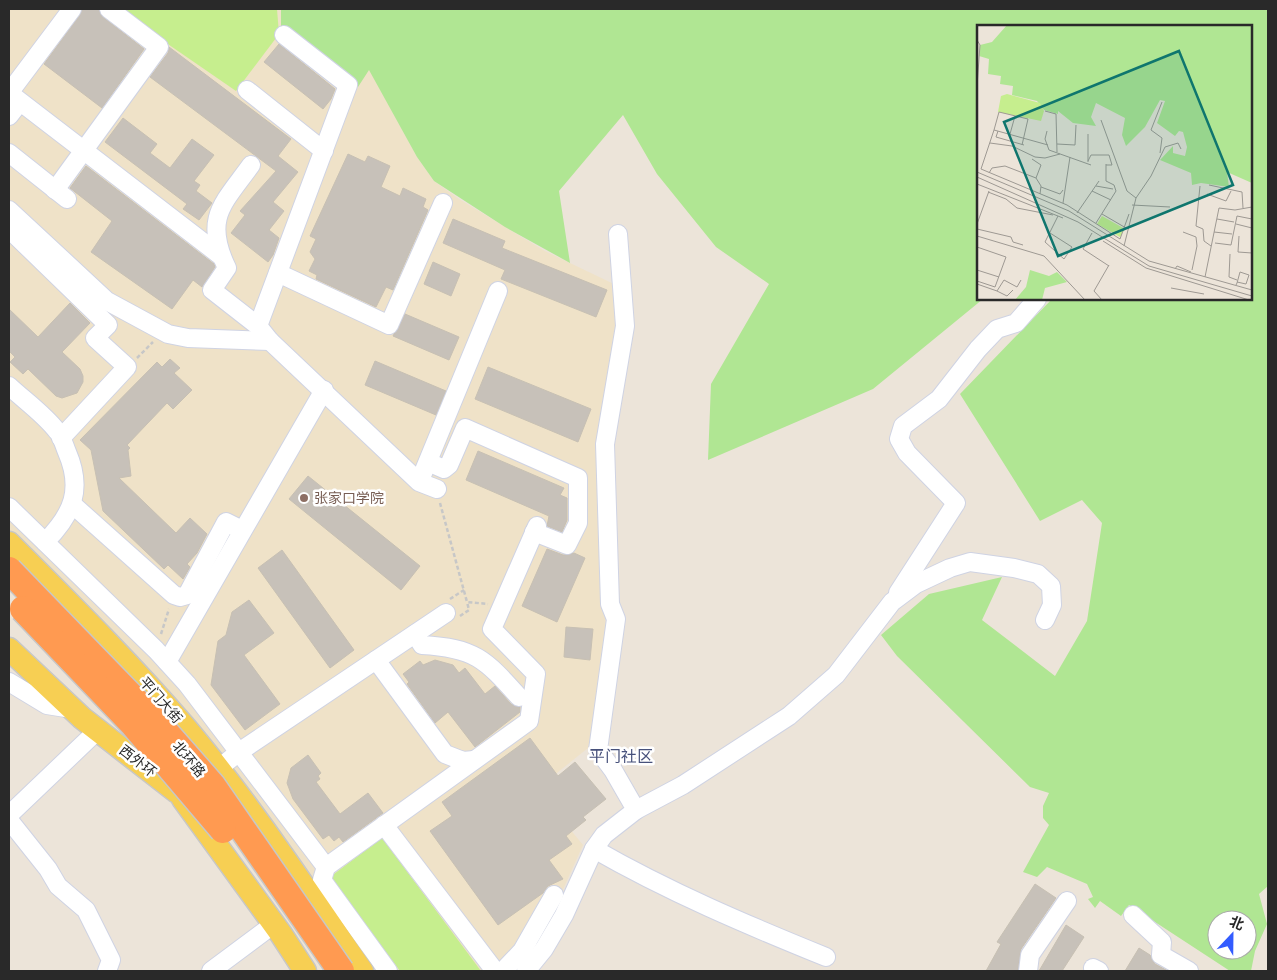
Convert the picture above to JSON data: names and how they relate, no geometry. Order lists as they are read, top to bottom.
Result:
{
  "streets": {
    "highway": ["北环路"],
    "main road": ["平门大街", "西外环"]
  },
  "districts": ["平门社区"],
  "places": ["张家口学院"],
  "north": "top"
}
